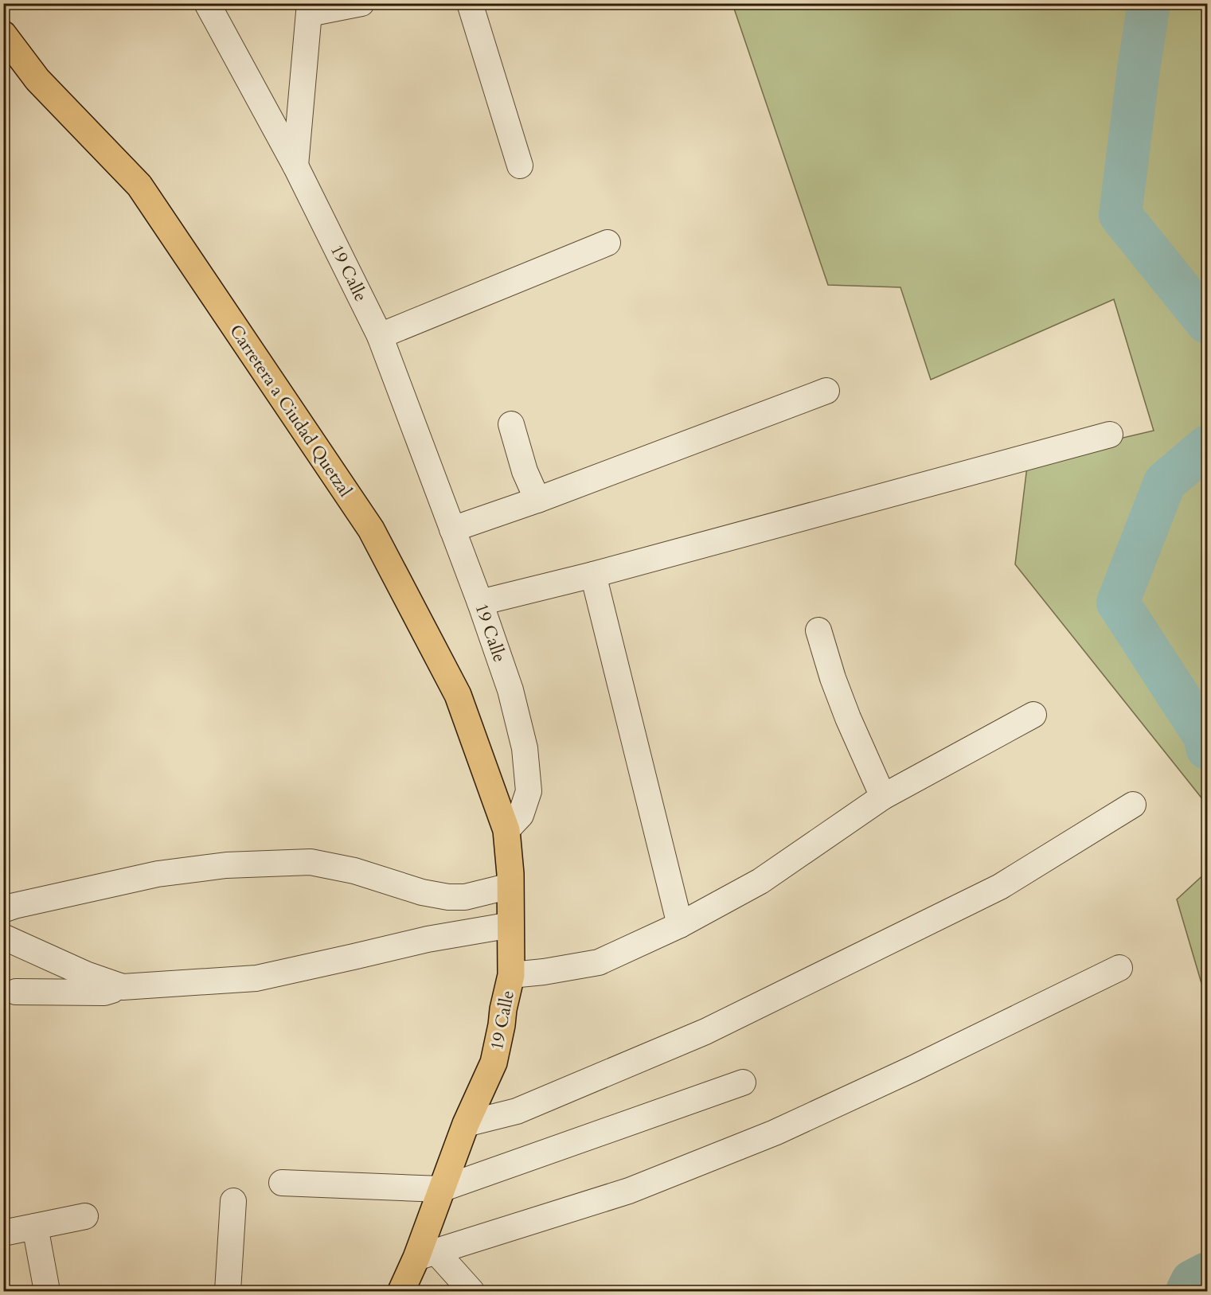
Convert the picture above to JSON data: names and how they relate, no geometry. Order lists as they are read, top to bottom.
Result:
{
  "streets": {
    "main road": ["19 Calle", "Carretera a Ciudad Quetzal"]
  },
  "crossings": [
    ["19 Calle", "Carretera a Ciudad Quetzal"]
  ]
}
